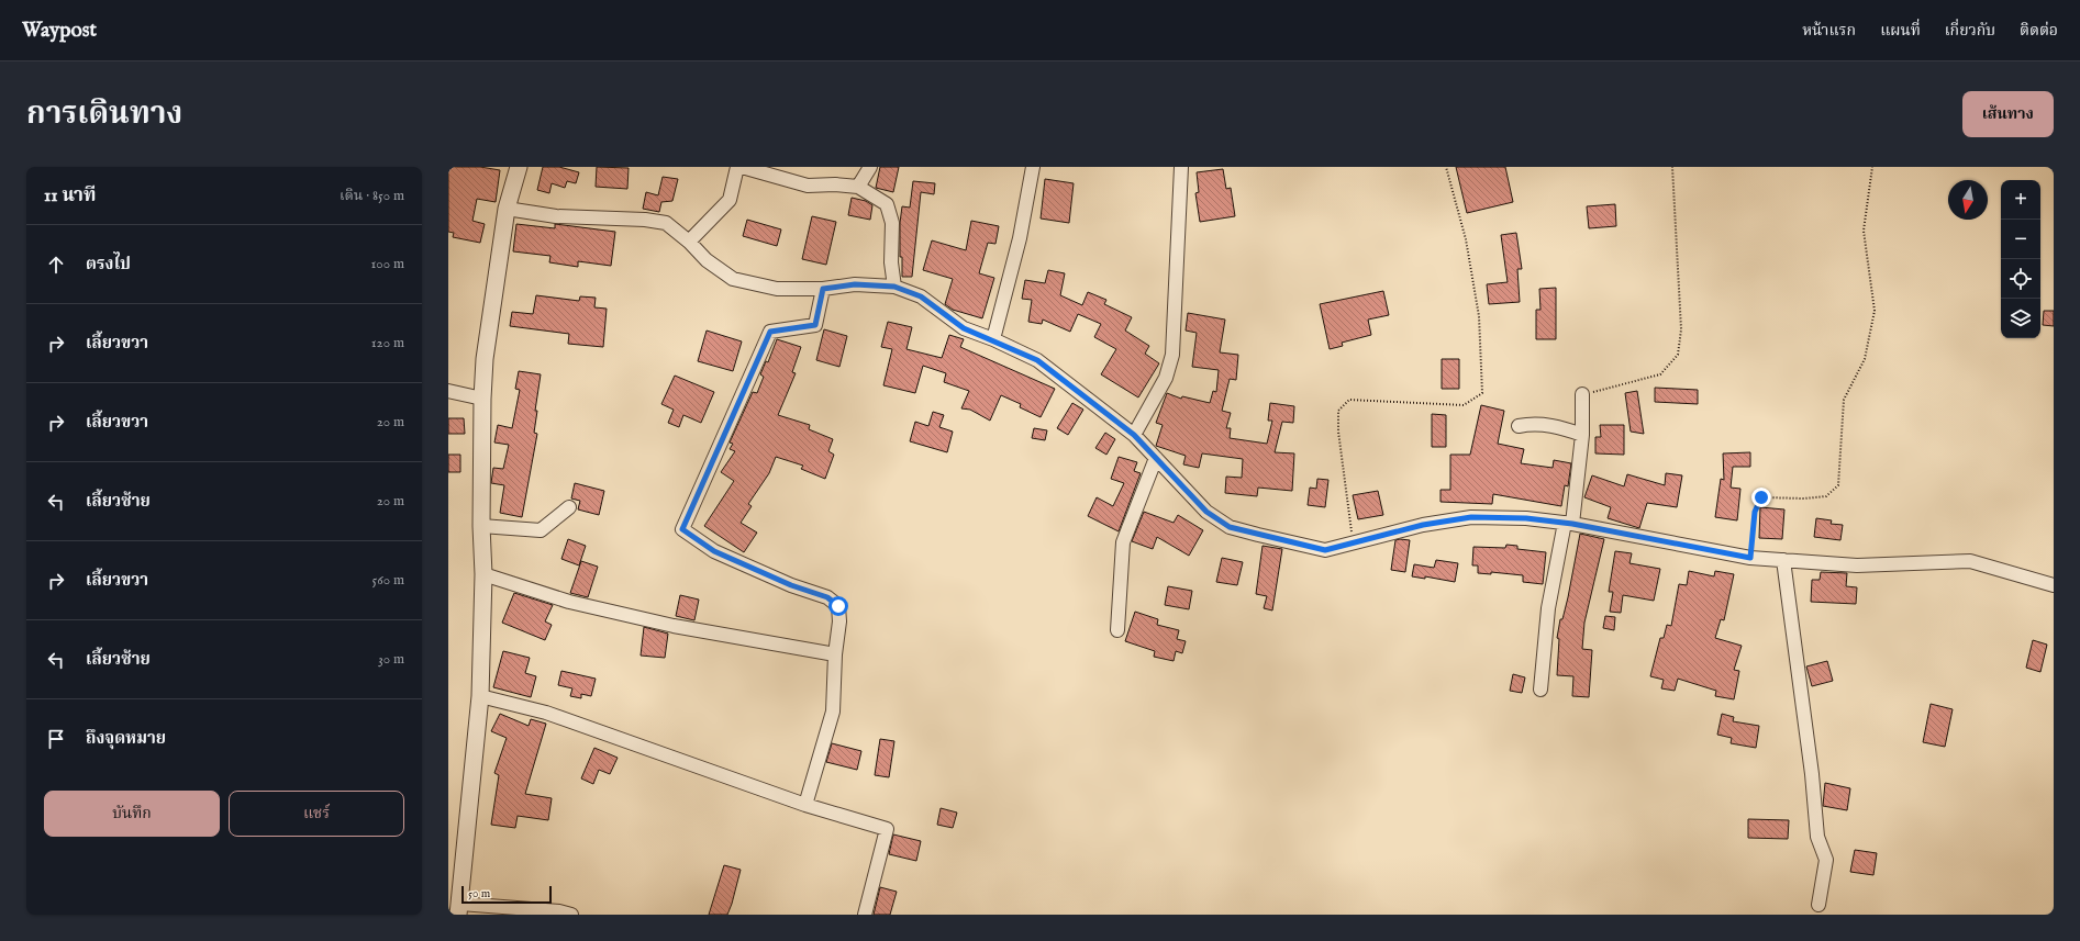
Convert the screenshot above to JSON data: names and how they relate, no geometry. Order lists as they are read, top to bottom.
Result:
{
  "scale_bar": "50 m",
  "north": "bottom",
  "page": {
    "header": "Waypost",
    "nav": [
      "หน้าแรก",
      "แผนที่",
      "เกี่ยวกับ",
      "ติดต่อ"
    ],
    "title": "การเดินทาง",
    "buttons": [
      "เส้นทาง",
      ["บันทึก", "แชร์"]
    ],
    "heading": ["11 นาที", "เดิน · 850 m"],
    "map_buttons": ["+", "−"],
    "list": [
      ["ตรงไป", "100 m"],
      ["เลี้ยวขวา", "120 m"],
      ["เลี้ยวขวา", "20 m"],
      ["เลี้ยวซ้าย", "20 m"],
      ["เลี้ยวขวา", "560 m"],
      ["เลี้ยวซ้าย", "30 m"],
      "ถึงจุดหมาย"
    ],
    "scale": "50 m"
  }
}
